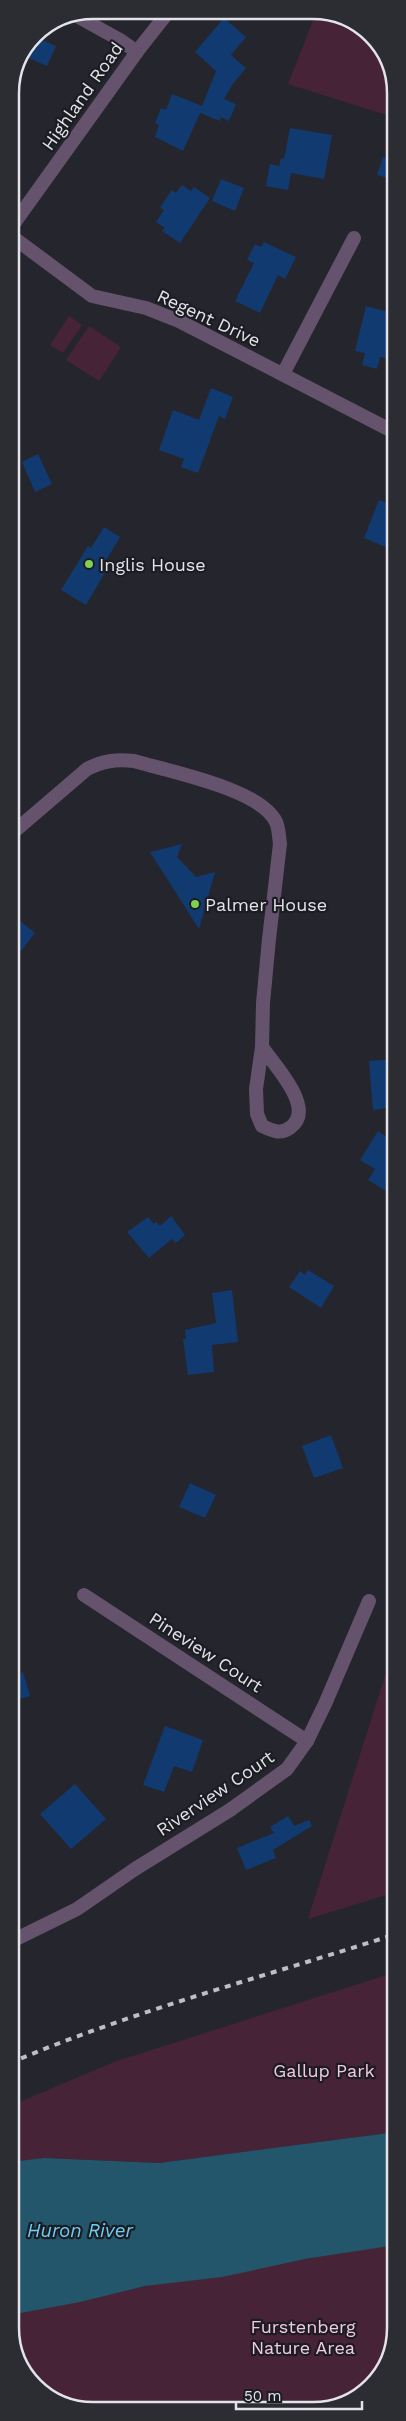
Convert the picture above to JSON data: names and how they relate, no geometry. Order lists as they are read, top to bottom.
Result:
{
  "streets": {
    "street": [
      "Highland Road",
      "Regent Drive",
      "Pineview Court",
      "Riverview Court"
    ]
  },
  "crossings": [
    ["Pineview Court", "Riverview Court"]
  ],
  "water": ["Huron River"],
  "parks": ["Gallup Park", "Furstenberg Nature Area"],
  "places": ["Inglis House", "Palmer House"],
  "scale_bar": "50 m"
}
